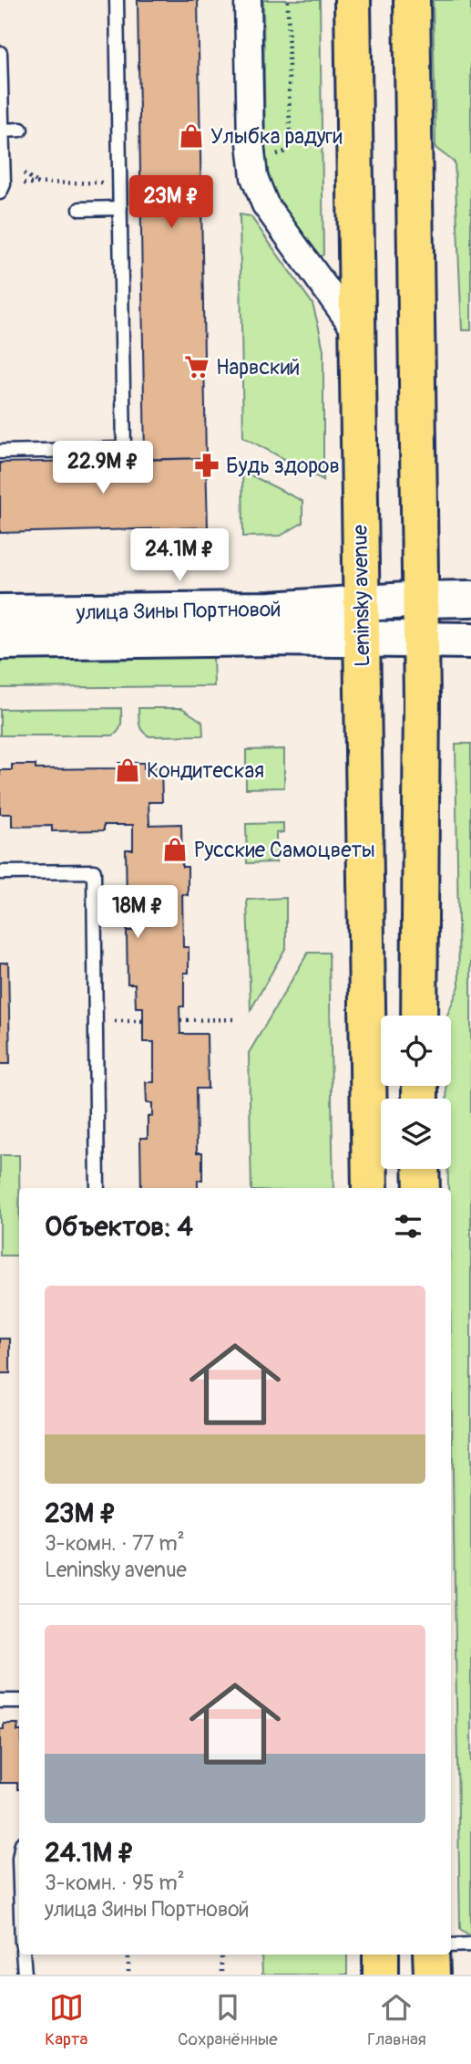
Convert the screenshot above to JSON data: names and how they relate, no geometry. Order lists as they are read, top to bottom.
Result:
{
  "streets": {
    "main road": ["Leninsky avenue", "улица Зины Портновой"]
  },
  "crossings": [
    ["Leninsky avenue", "улица Зины Портновой"]
  ],
  "places": {
    "shop": ["Улыбка радуги", "Кондитеская", "Русские Самоцветы"],
    "supermarket": ["Нарвский"],
    "pharmacy": ["Будь здоров"]
  },
  "page": {
    "price": [
      "23M ₽",
      "22.9M ₽",
      "24.1M ₽",
      "18M ₽"
    ],
    "heading": "Объектов: 4",
    "list": [
      {
        "name": "23M ₽",
        "note": "3-комн. · 77 m² · Leninsky avenue"
      },
      {
        "name": "24.1M ₽",
        "note": "3-комн. · 95 m² · улица Зины Портновой"
      }
    ],
    "tabs": ["Карта", "Сохранённые", "Главная"]
  }
}
